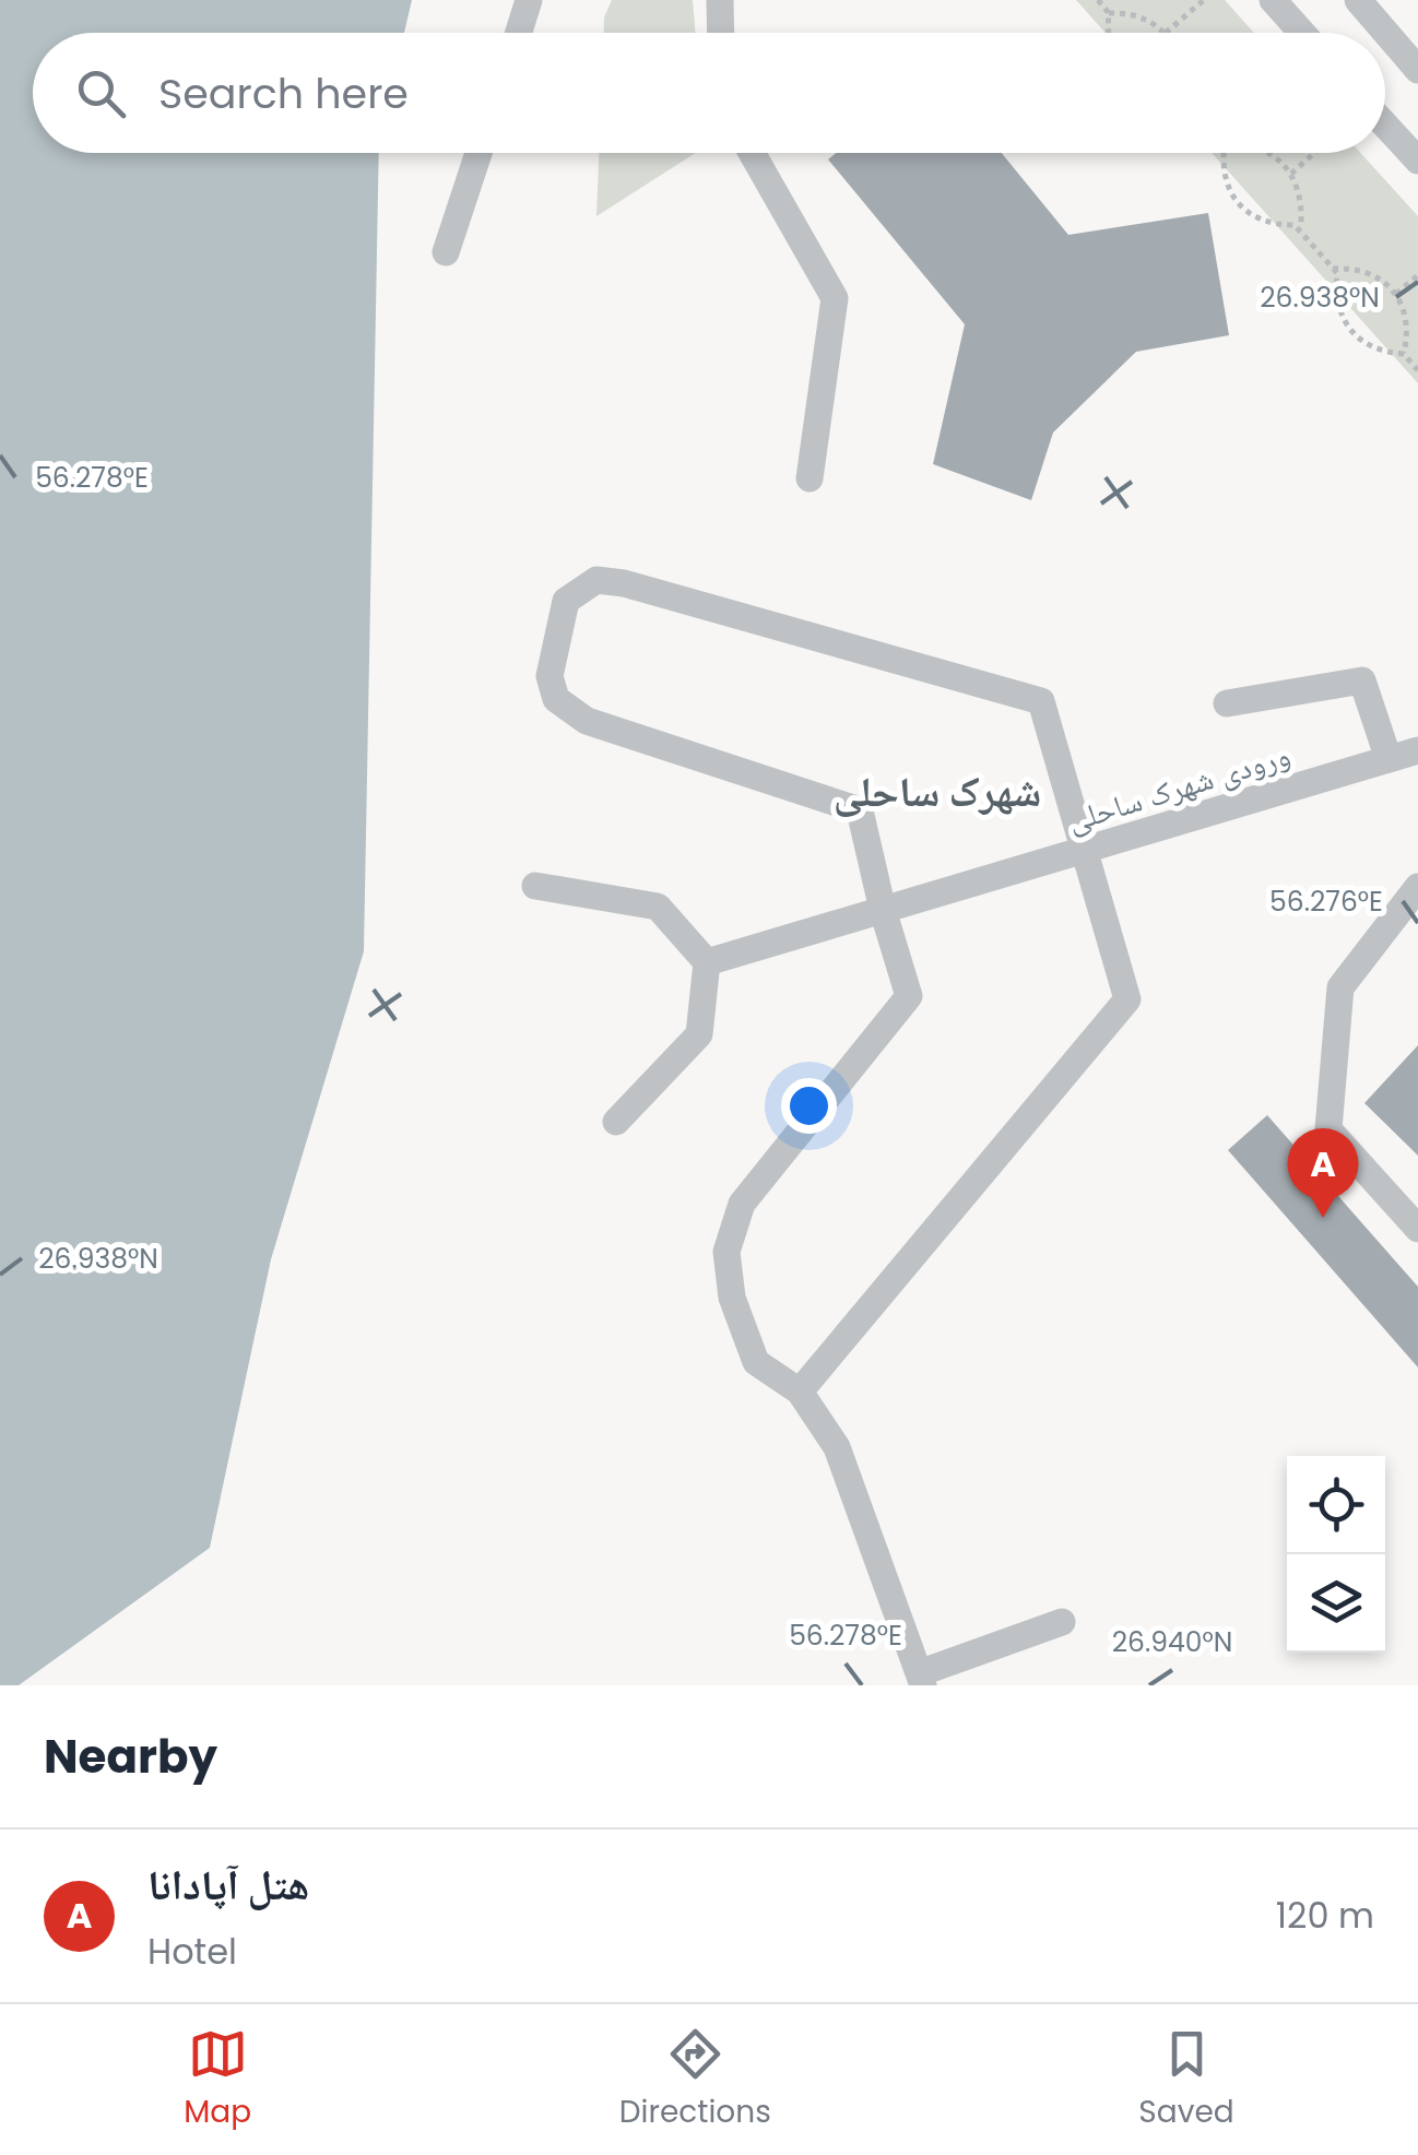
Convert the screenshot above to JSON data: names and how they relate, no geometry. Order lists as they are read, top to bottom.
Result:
{
  "streets": {
    "street": ["ورودی شهرک ساحلی"]
  },
  "districts": ["شهرک ساحلی"],
  "page": {
    "search": "Search here",
    "pins": "A",
    "heading": "Nearby",
    "list": [
      {
        "mark": "A",
        "name": "هتل آپادانا",
        "note": "Hotel",
        "value": "120 m"
      }
    ],
    "nav": ["Map", "Directions", "Saved"]
  },
  "coordinates": [
    "26.938°N",
    "56.278°E",
    "56.276°E",
    "26.940°N"
  ]
}
